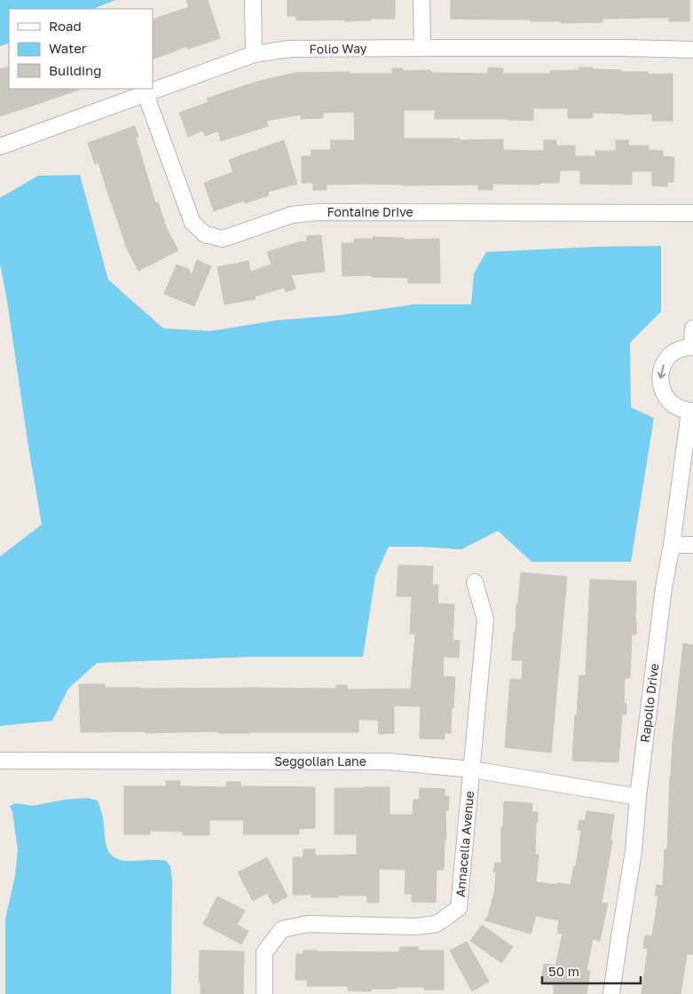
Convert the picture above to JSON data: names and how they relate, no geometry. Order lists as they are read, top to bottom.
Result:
{
  "streets": {
    "street": [
      "Folio Way",
      "Fontaine Drive",
      "Rapollo Drive",
      "Seggolian Lane",
      "Annacella Avenue"
    ]
  },
  "crossings": [
    ["Folio Way", "Fontaine Drive"],
    ["Rapollo Drive", "Seggolian Lane"],
    ["Seggolian Lane", "Annacella Avenue"]
  ],
  "legend": ["Road", "Water", "Building"],
  "scale_bar": "50 m"
}
